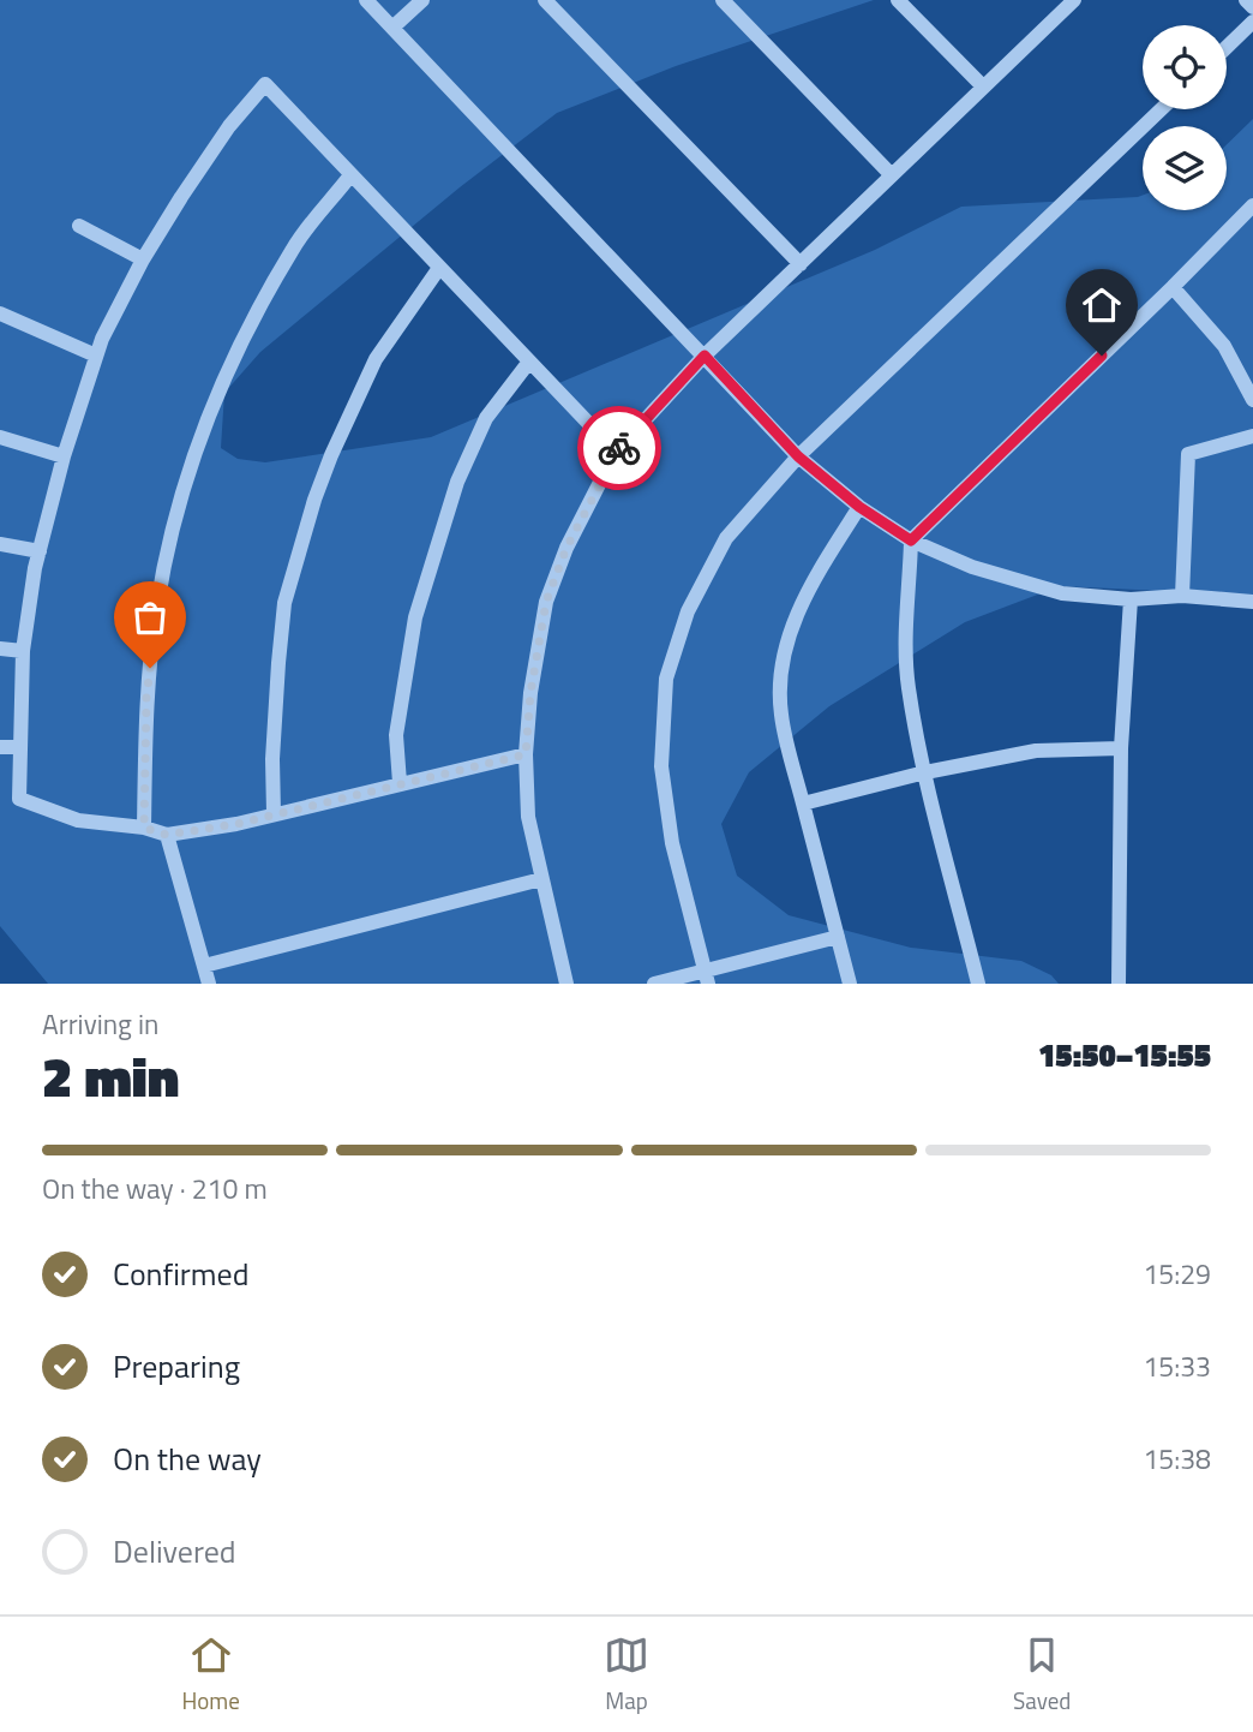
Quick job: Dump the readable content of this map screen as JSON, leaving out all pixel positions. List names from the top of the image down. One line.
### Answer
{"page":{"heading":["2 min","Arriving in","15:50–15:55"],"bar":"On the way · 210 m","list":[["Confirmed","15:29"],["Preparing","15:33"],["On the way","15:38"],"Delivered"],"tabs":["Home","Map","Saved"]}}
